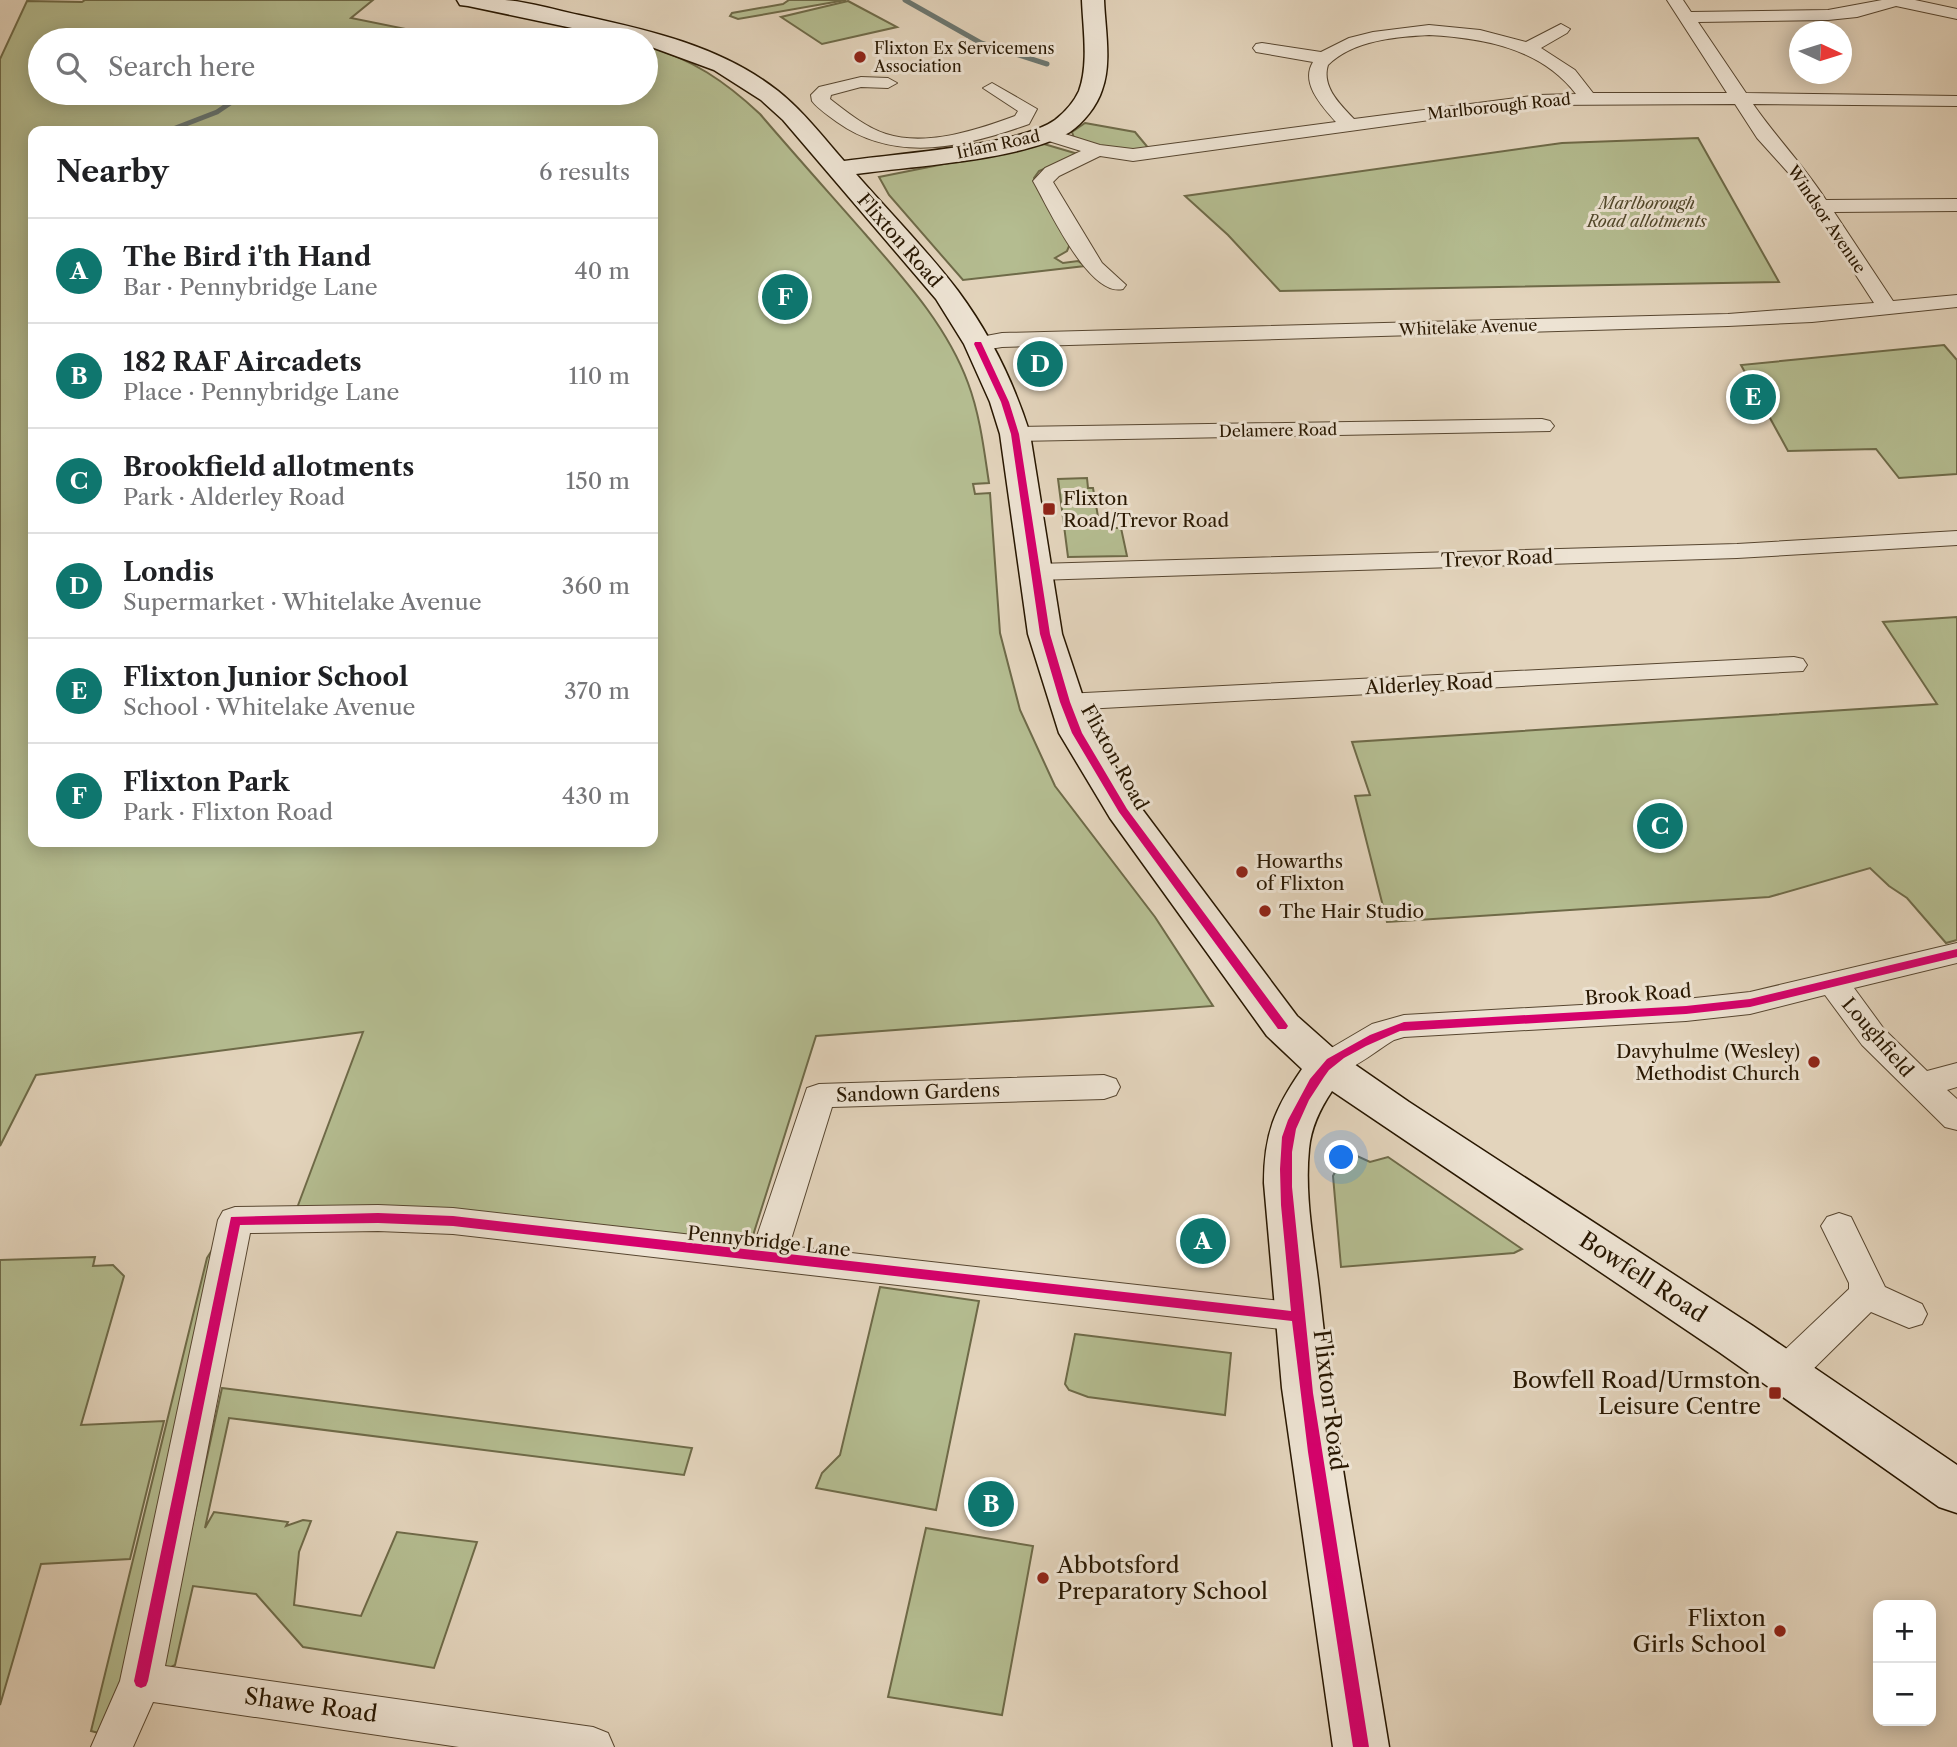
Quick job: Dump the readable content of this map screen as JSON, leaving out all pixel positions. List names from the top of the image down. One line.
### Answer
{"streets":{"main road":["Irlam Road","Flixton Road","Bowfell Road"],"street":["Marlborough Road","Windsor Avenue","Whitelake Avenue","Delamere Road","Trevor Road","Alderley Road","Brook Road","Loughfield","Sandown Gardens","Pennybridge Lane","Shawe Road"]},"crossings":[["Marlborough Road","Irlam Road"],["Marlborough Road","Windsor Avenue"],["Irlam Road","Flixton Road"],["Windsor Avenue","Whitelake Avenue"],["Flixton Road","Whitelake Avenue"],["Flixton Road","Delamere Road"],["Flixton Road","Trevor Road"],["Flixton Road","Alderley Road"],["Flixton Road","Brook Road"],["Flixton Road","Pennybridge Lane"],["Flixton Road","Bowfell Road"],["Brook Road","Loughfield"],["Brook Road","Bowfell Road"],["Sandown Gardens","Pennybridge Lane"],["Pennybridge Lane","Shawe Road"]],"parks":["Marlborough Road allotments"],"places":{"other":["Flixton Ex Servicemens Association","Howarths of Flixton","The Hair Studio","Davyhulme (Wesley) Methodist Church","Abbotsford Preparatory School","Flixton Girls School"],"transit":["Flixton Road/Trevor Road","Bowfell Road/Urmston Leisure Centre"]},"north":"right","page":{"search":"Search here","heading":["Nearby","6 results"],"list":[{"mark":"A","name":"The Bird i'th Hand","note":"Bar · Pennybridge Lane","value":"40 m"},{"mark":"B","name":"182 RAF Aircadets","note":"Place · Pennybridge Lane","value":"110 m"},{"mark":"C","name":"Brookfield allotments","note":"Park · Alderley Road","value":"150 m"},{"mark":"D","name":"Londis","note":"Supermarket · Whitelake Avenue","value":"360 m"},{"mark":"E","name":"Flixton Junior School","note":"School · Whitelake Avenue","value":"370 m"},{"mark":"F","name":"Flixton Park","note":"Park · Flixton Road","value":"430 m"}],"pins":["F","D","E","C","A","B"],"map_buttons":["+","−"]}}
